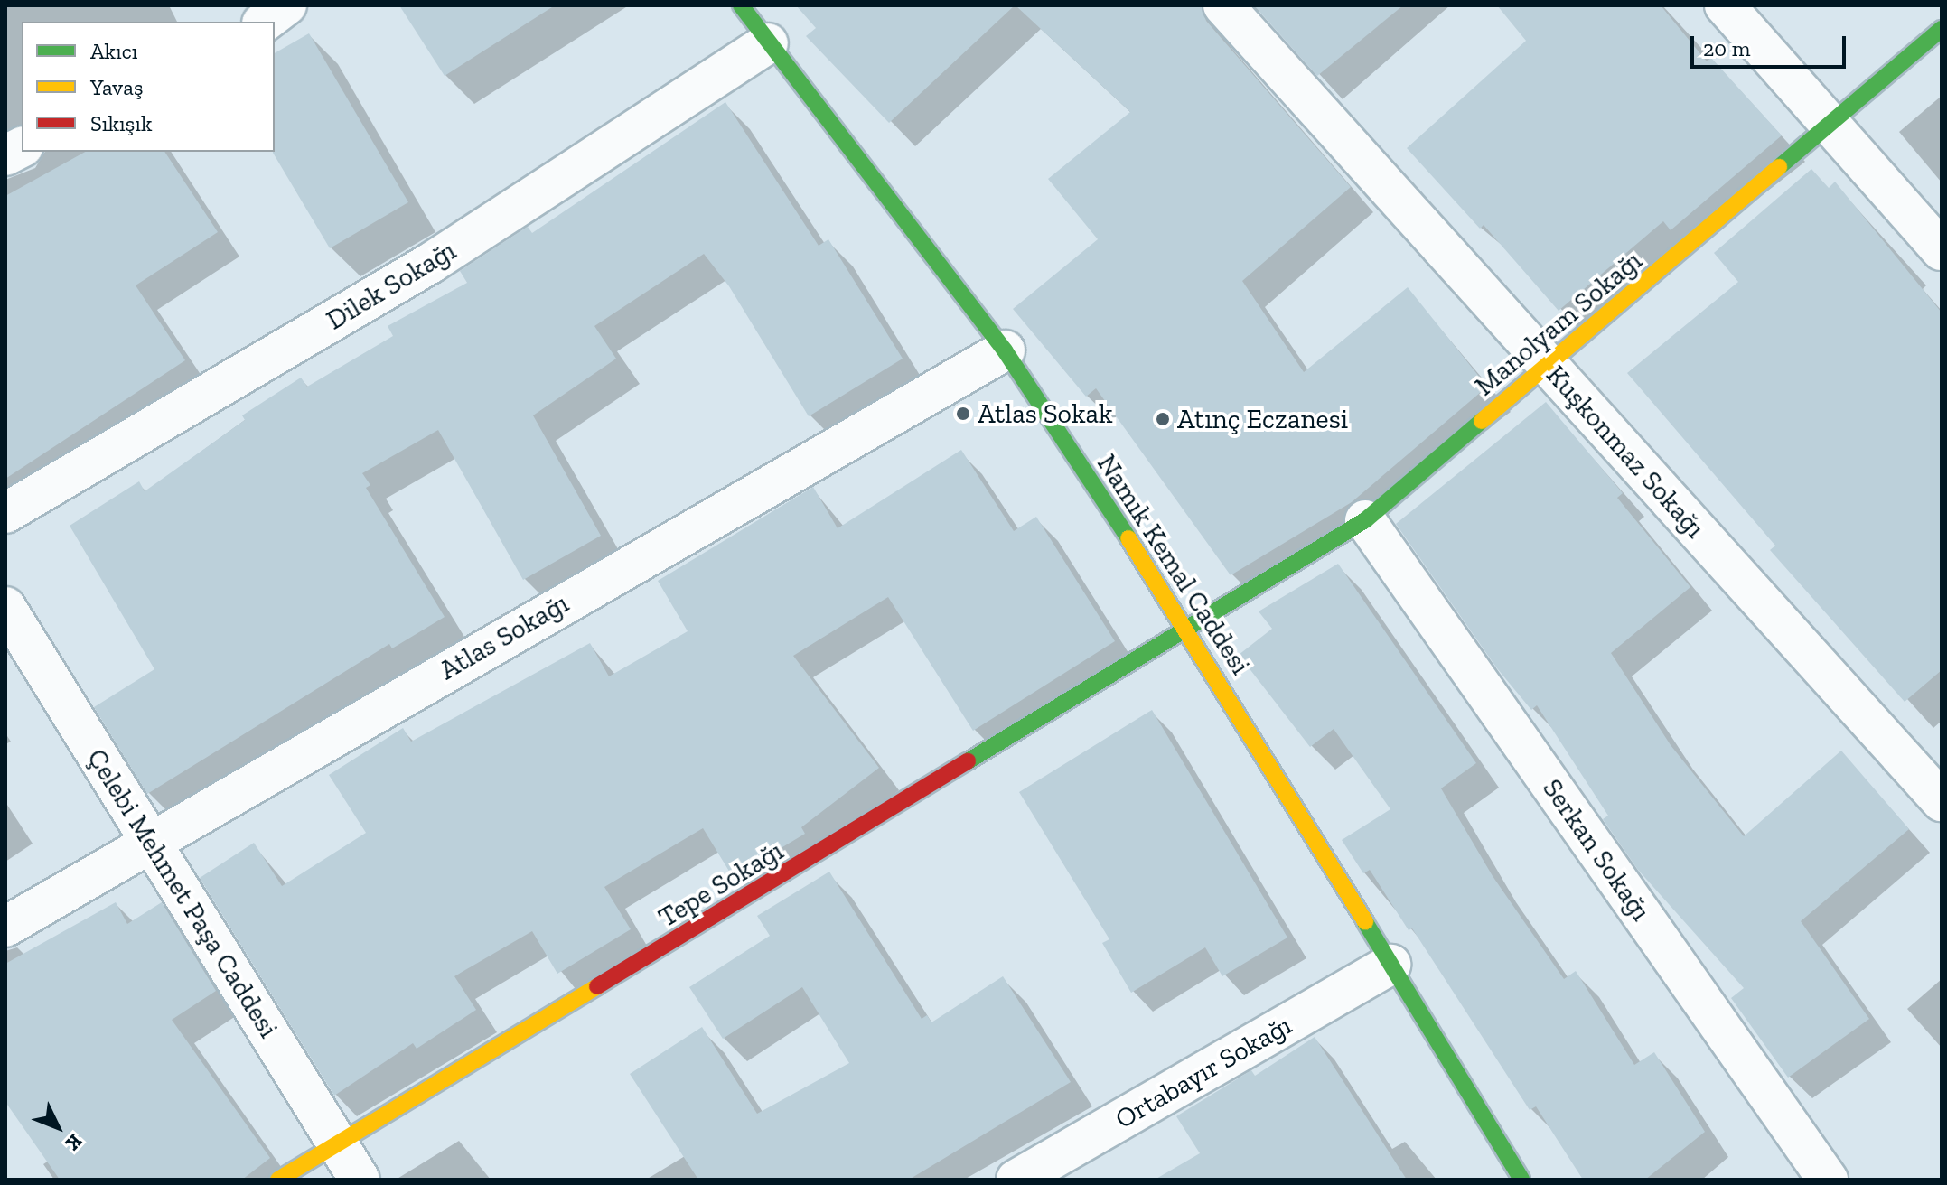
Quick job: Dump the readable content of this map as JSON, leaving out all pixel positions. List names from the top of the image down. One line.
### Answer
{"streets":{"street":["Dilek Sokağı","Manolyam Sokağı","Kuşkonmaz Sokağı","Namık Kemal Caddesi","Atlas Sokağı","Serkan Sokağı","Tepe Sokağı","Çelebi Mehmet Paşa Caddesi","Ortabayır Sokağı"]},"crossings":[["Dilek Sokağı","Namık Kemal Caddesi"],["Manolyam Sokağı","Kuşkonmaz Sokağı"],["Manolyam Sokağı","Namık Kemal Caddesi"],["Manolyam Sokağı","Serkan Sokağı"],["Manolyam Sokağı","Tepe Sokağı"],["Namık Kemal Caddesi","Atlas Sokağı"],["Namık Kemal Caddesi","Tepe Sokağı"],["Namık Kemal Caddesi","Ortabayır Sokağı"],["Atlas Sokağı","Çelebi Mehmet Paşa Caddesi"],["Tepe Sokağı","Çelebi Mehmet Paşa Caddesi"]],"places":["Atlas Sokak","Atınç Eczanesi"],"legend":["Akıcı","Yavaş","Sıkışık"],"scale_bar":"20 m","north":"bottom right"}
